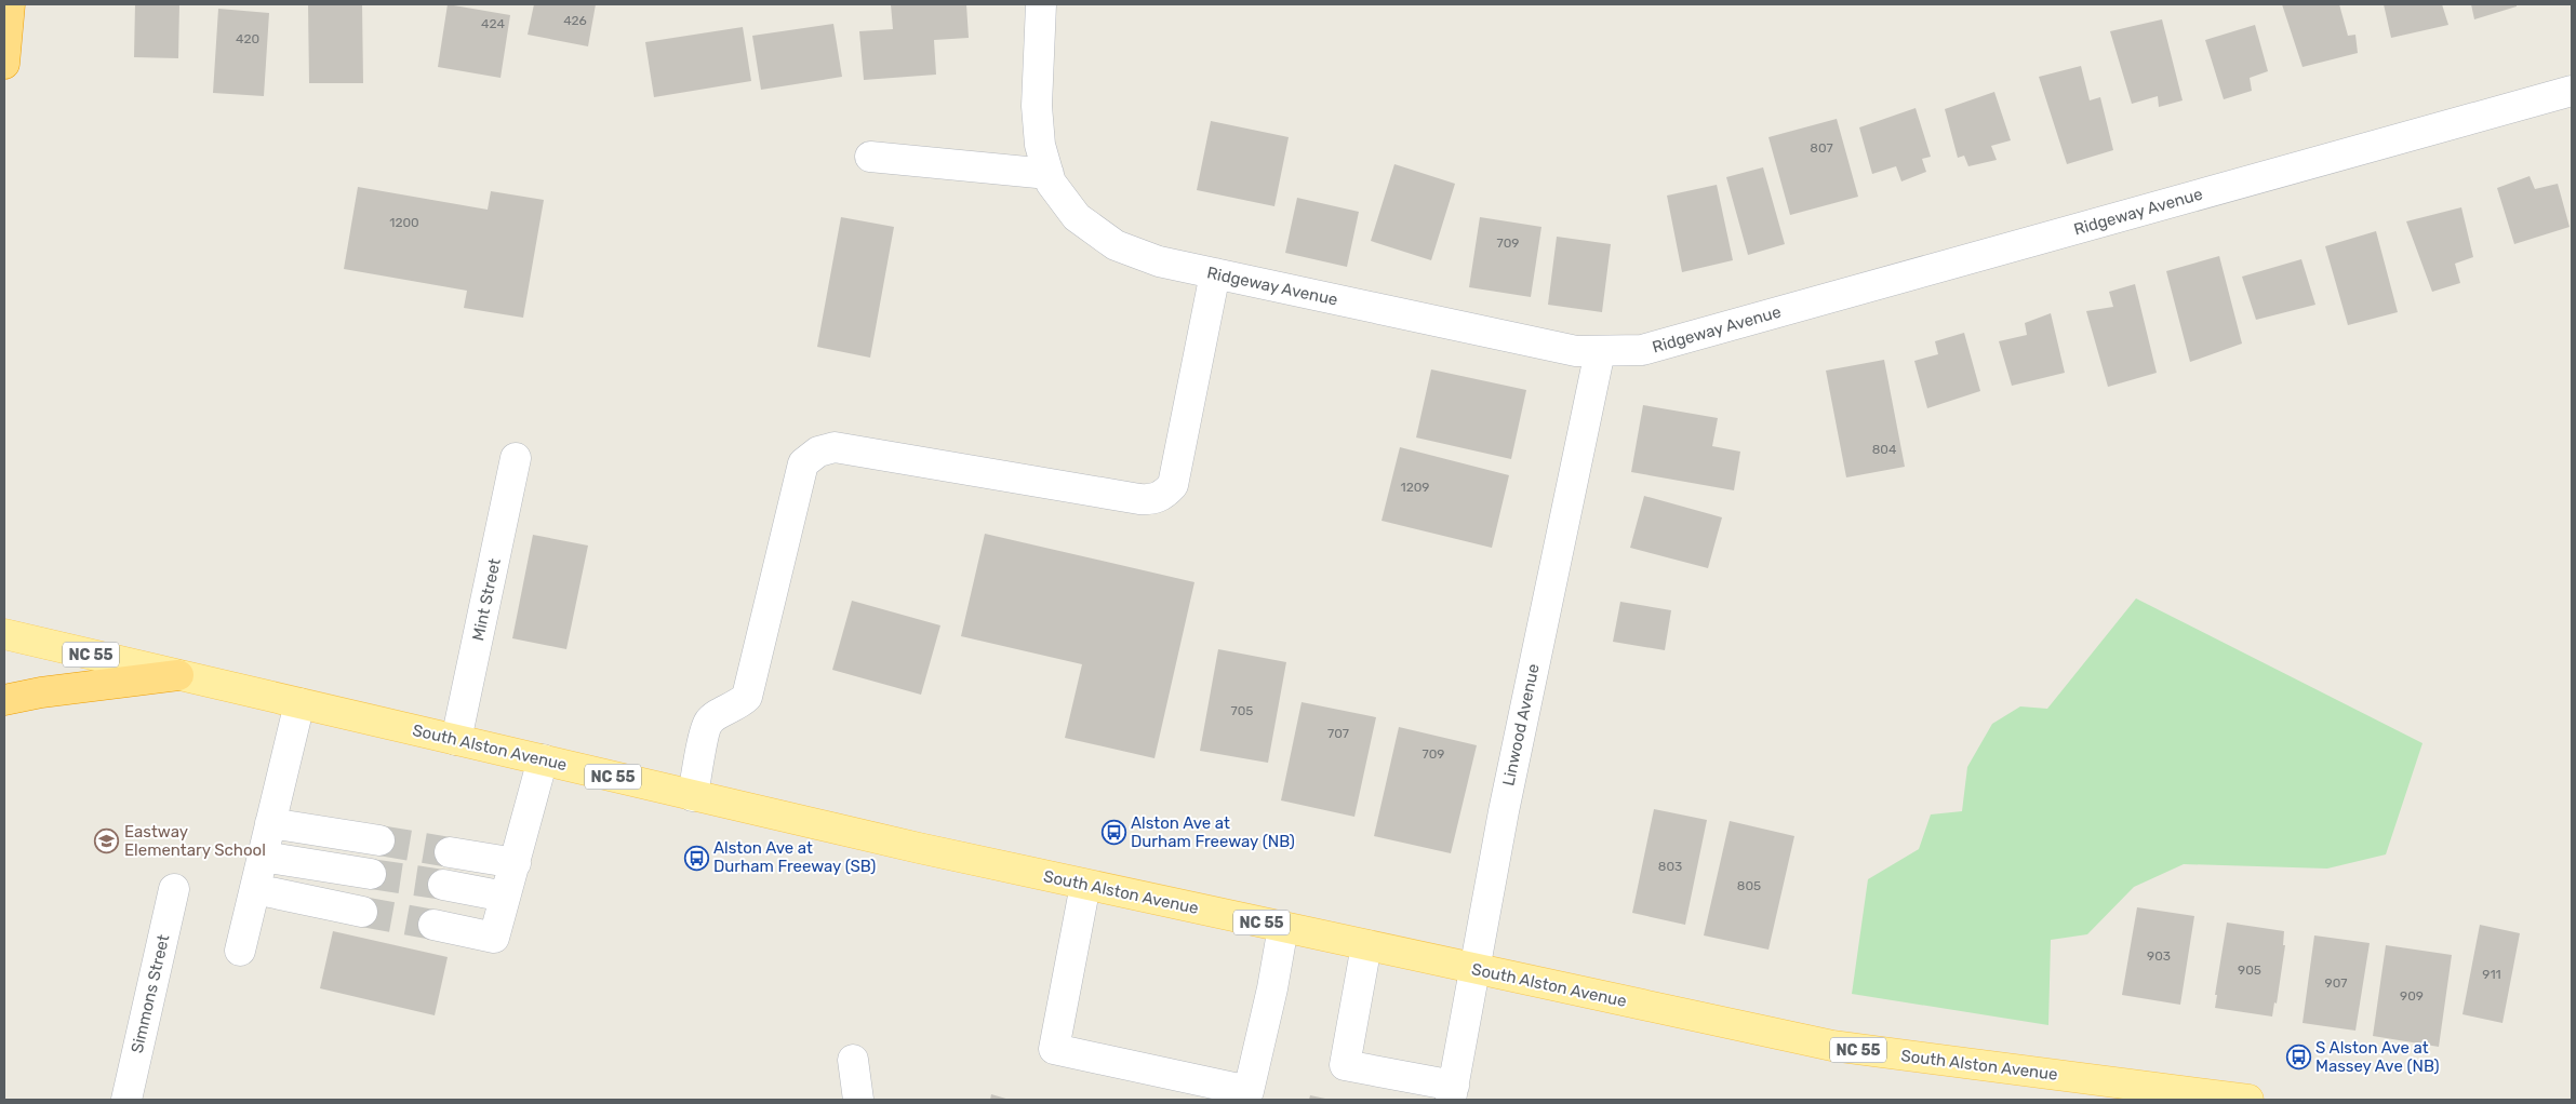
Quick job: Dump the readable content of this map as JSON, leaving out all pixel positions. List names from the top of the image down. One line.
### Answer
{"streets":{"main road":["NC 55","South Alston Avenue"],"street":["Ridgeway Avenue","Mint Street","Linwood Avenue","Simmons Street"]},"crossings":[["Ridgeway Avenue","Linwood Avenue"],["Mint Street","South Alston Avenue"],["Linwood Avenue","South Alston Avenue"]],"places":{"bus stop":["Alston Ave at Durham Freeway (NB)","Alston Ave at Durham Freeway (SB)","S Alston Ave at Massey Ave (NB)"],"school or university":["Eastway Elementary School"]},"house_numbers":["426","424","420","807","1200","709","804","1209","705","707","709","803","805","903","905","911","907","909"]}
